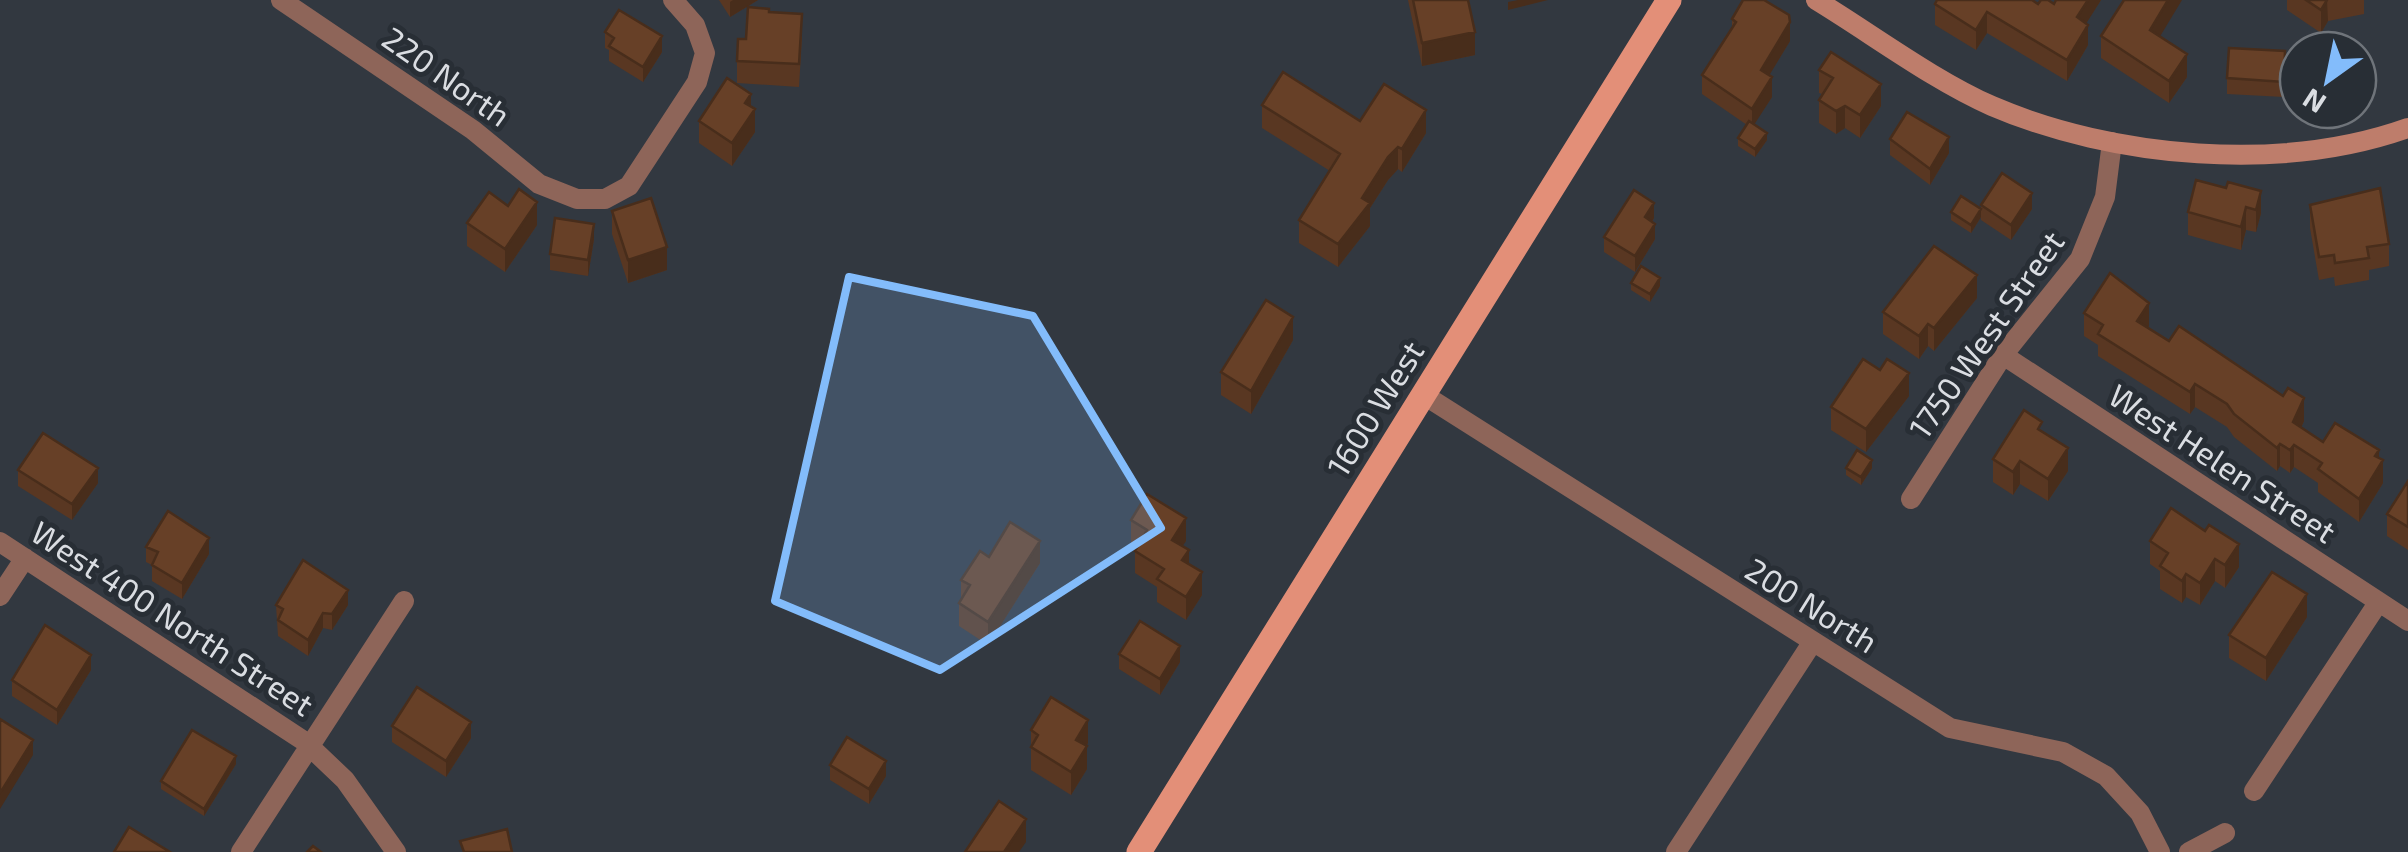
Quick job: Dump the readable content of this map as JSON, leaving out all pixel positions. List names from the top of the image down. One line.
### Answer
{"streets":{"main road":["1600 West"],"street":["220 North","1750 West Street","West Helen Street","200 North","West 400 North Street"]},"crossings":[["1750 West Street","West Helen Street"],["1600 West","200 North"]],"north":"bottom left"}
